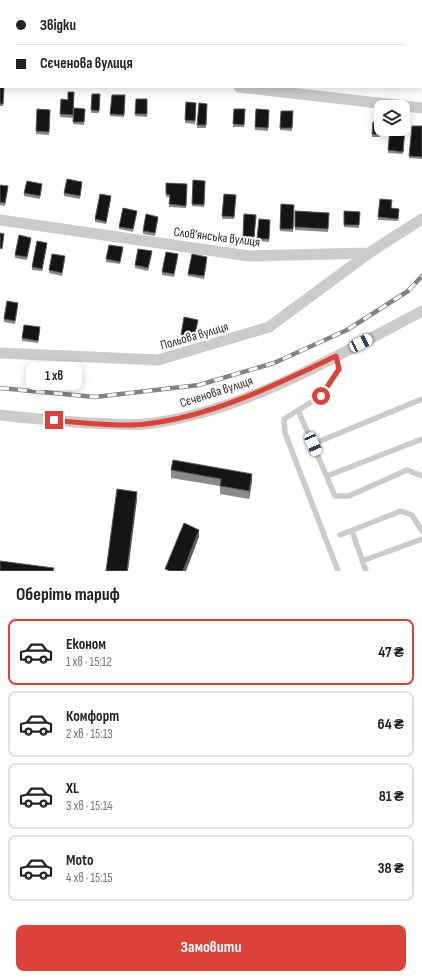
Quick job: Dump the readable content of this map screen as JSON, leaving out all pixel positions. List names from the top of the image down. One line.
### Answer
{"streets":{"street":["Слов’янська вулиця","Польова вулиця","Сєченова вулиця"]},"crossings":[["Слов’янська вулиця","Польова вулиця"]],"page":{"banner":["Звідки","Сєченова вулиця"],"bubble":"1 хв","heading":"Оберіть тариф","list":[{"name":"Економ","note":"1 хв · 15:12","value":"47 ₴"},{"name":"Комфорт","note":"2 хв · 15:13","value":"64 ₴"},{"name":"XL","note":"3 хв · 15:14","value":"81 ₴"},{"name":"Moto","note":"4 хв · 15:15","value":"38 ₴"}],"buttons":"Замовити"}}
